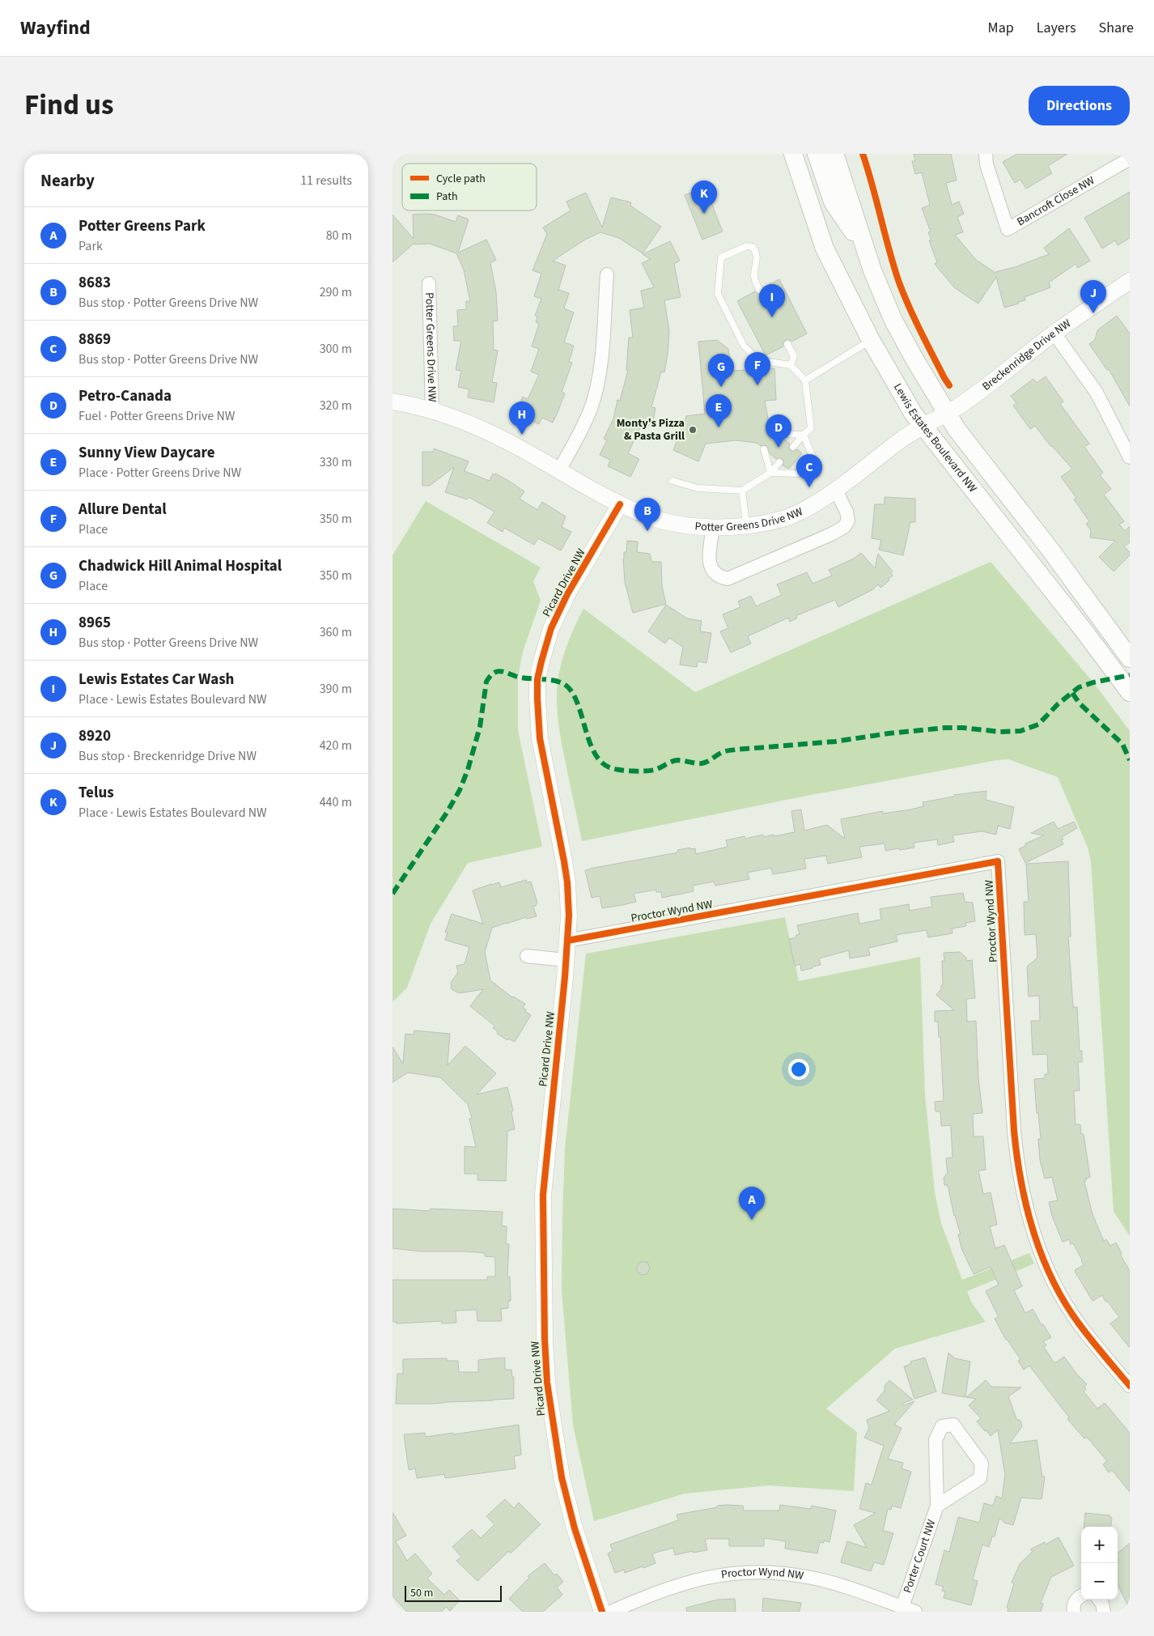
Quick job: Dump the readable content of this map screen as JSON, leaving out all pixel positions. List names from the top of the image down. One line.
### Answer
{"streets":{"main road":["Lewis Estates Boulevard NW"],"street":["Bancroft Close NW","Potter Greens Drive NW","Breckenridge Drive NW","Picard Drive NW","Proctor Wynd NW","Porter Court NW"]},"crossings":[["Potter Greens Drive NW","Breckenridge Drive NW"],["Potter Greens Drive NW","Lewis Estates Boulevard NW"],["Potter Greens Drive NW","Picard Drive NW"],["Breckenridge Drive NW","Lewis Estates Boulevard NW"],["Picard Drive NW","Proctor Wynd NW"],["Proctor Wynd NW","Porter Court NW"]],"places":["Monty's Pizza & Pasta Grill"],"legend":["Cycle path","Path"],"scale_bar":"50 m","page":{"header":"Wayfind","nav":["Map","Layers","Share"],"title":"Find us","buttons":"Directions","heading":["Nearby","11 results"],"pins":["K","J","I","F","G","E","H","D","C","B","A"],"list":[{"mark":"A","name":"Potter Greens Park","note":"Park","value":"80 m"},{"mark":"B","name":"8683","note":"Bus stop · Potter Greens Drive NW","value":"290 m"},{"mark":"C","name":"8869","note":"Bus stop · Potter Greens Drive NW","value":"300 m"},{"mark":"D","name":"Petro-Canada","note":"Fuel · Potter Greens Drive NW","value":"320 m"},{"mark":"E","name":"Sunny View Daycare","note":"Place · Potter Greens Drive NW","value":"330 m"},{"mark":"F","name":"Allure Dental","note":"Place","value":"350 m"},{"mark":"G","name":"Chadwick Hill Animal Hospital","note":"Place","value":"350 m"},{"mark":"H","name":"8965","note":"Bus stop · Potter Greens Drive NW","value":"360 m"},{"mark":"I","name":"Lewis Estates Car Wash","note":"Place · Lewis Estates Boulevard NW","value":"390 m"},{"mark":"J","name":"8920","note":"Bus stop · Breckenridge Drive NW","value":"420 m"},{"mark":"K","name":"Telus","note":"Place · Lewis Estates Boulevard NW","value":"440 m"}],"map_buttons":["+","−"],"scale":"50 m"}}
